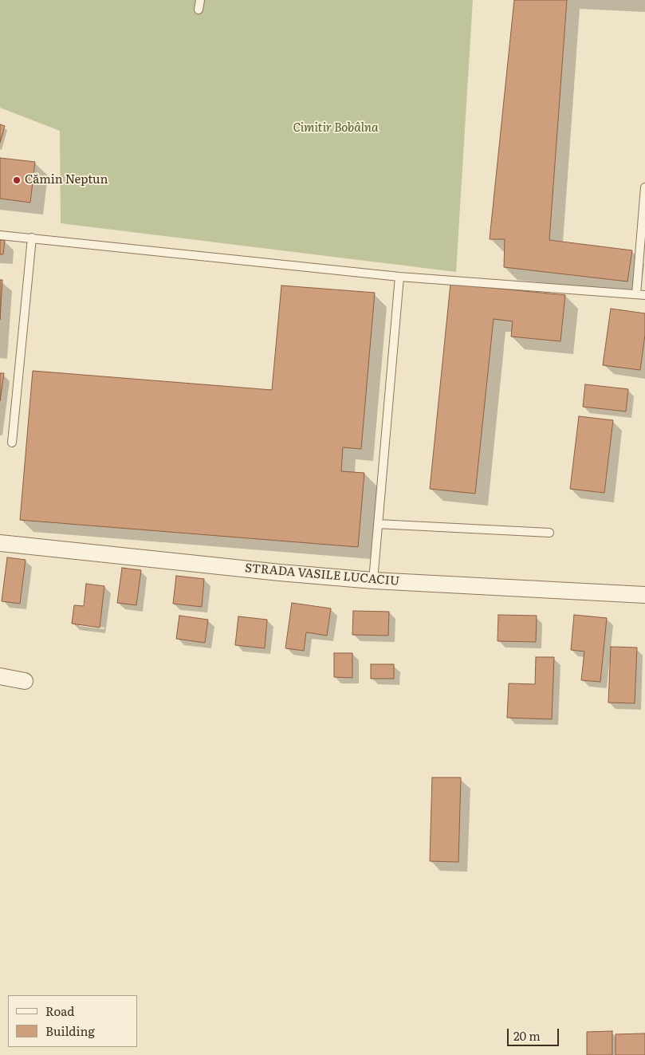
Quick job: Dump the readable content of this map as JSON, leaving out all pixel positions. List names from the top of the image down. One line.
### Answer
{"streets":{"street":["STRADA VASILE LUCACIU"]},"parks":["Cimitir Bobâlna"],"places":["Cămin Neptun"],"legend":["Road","Building"],"scale_bar":"20 m"}
